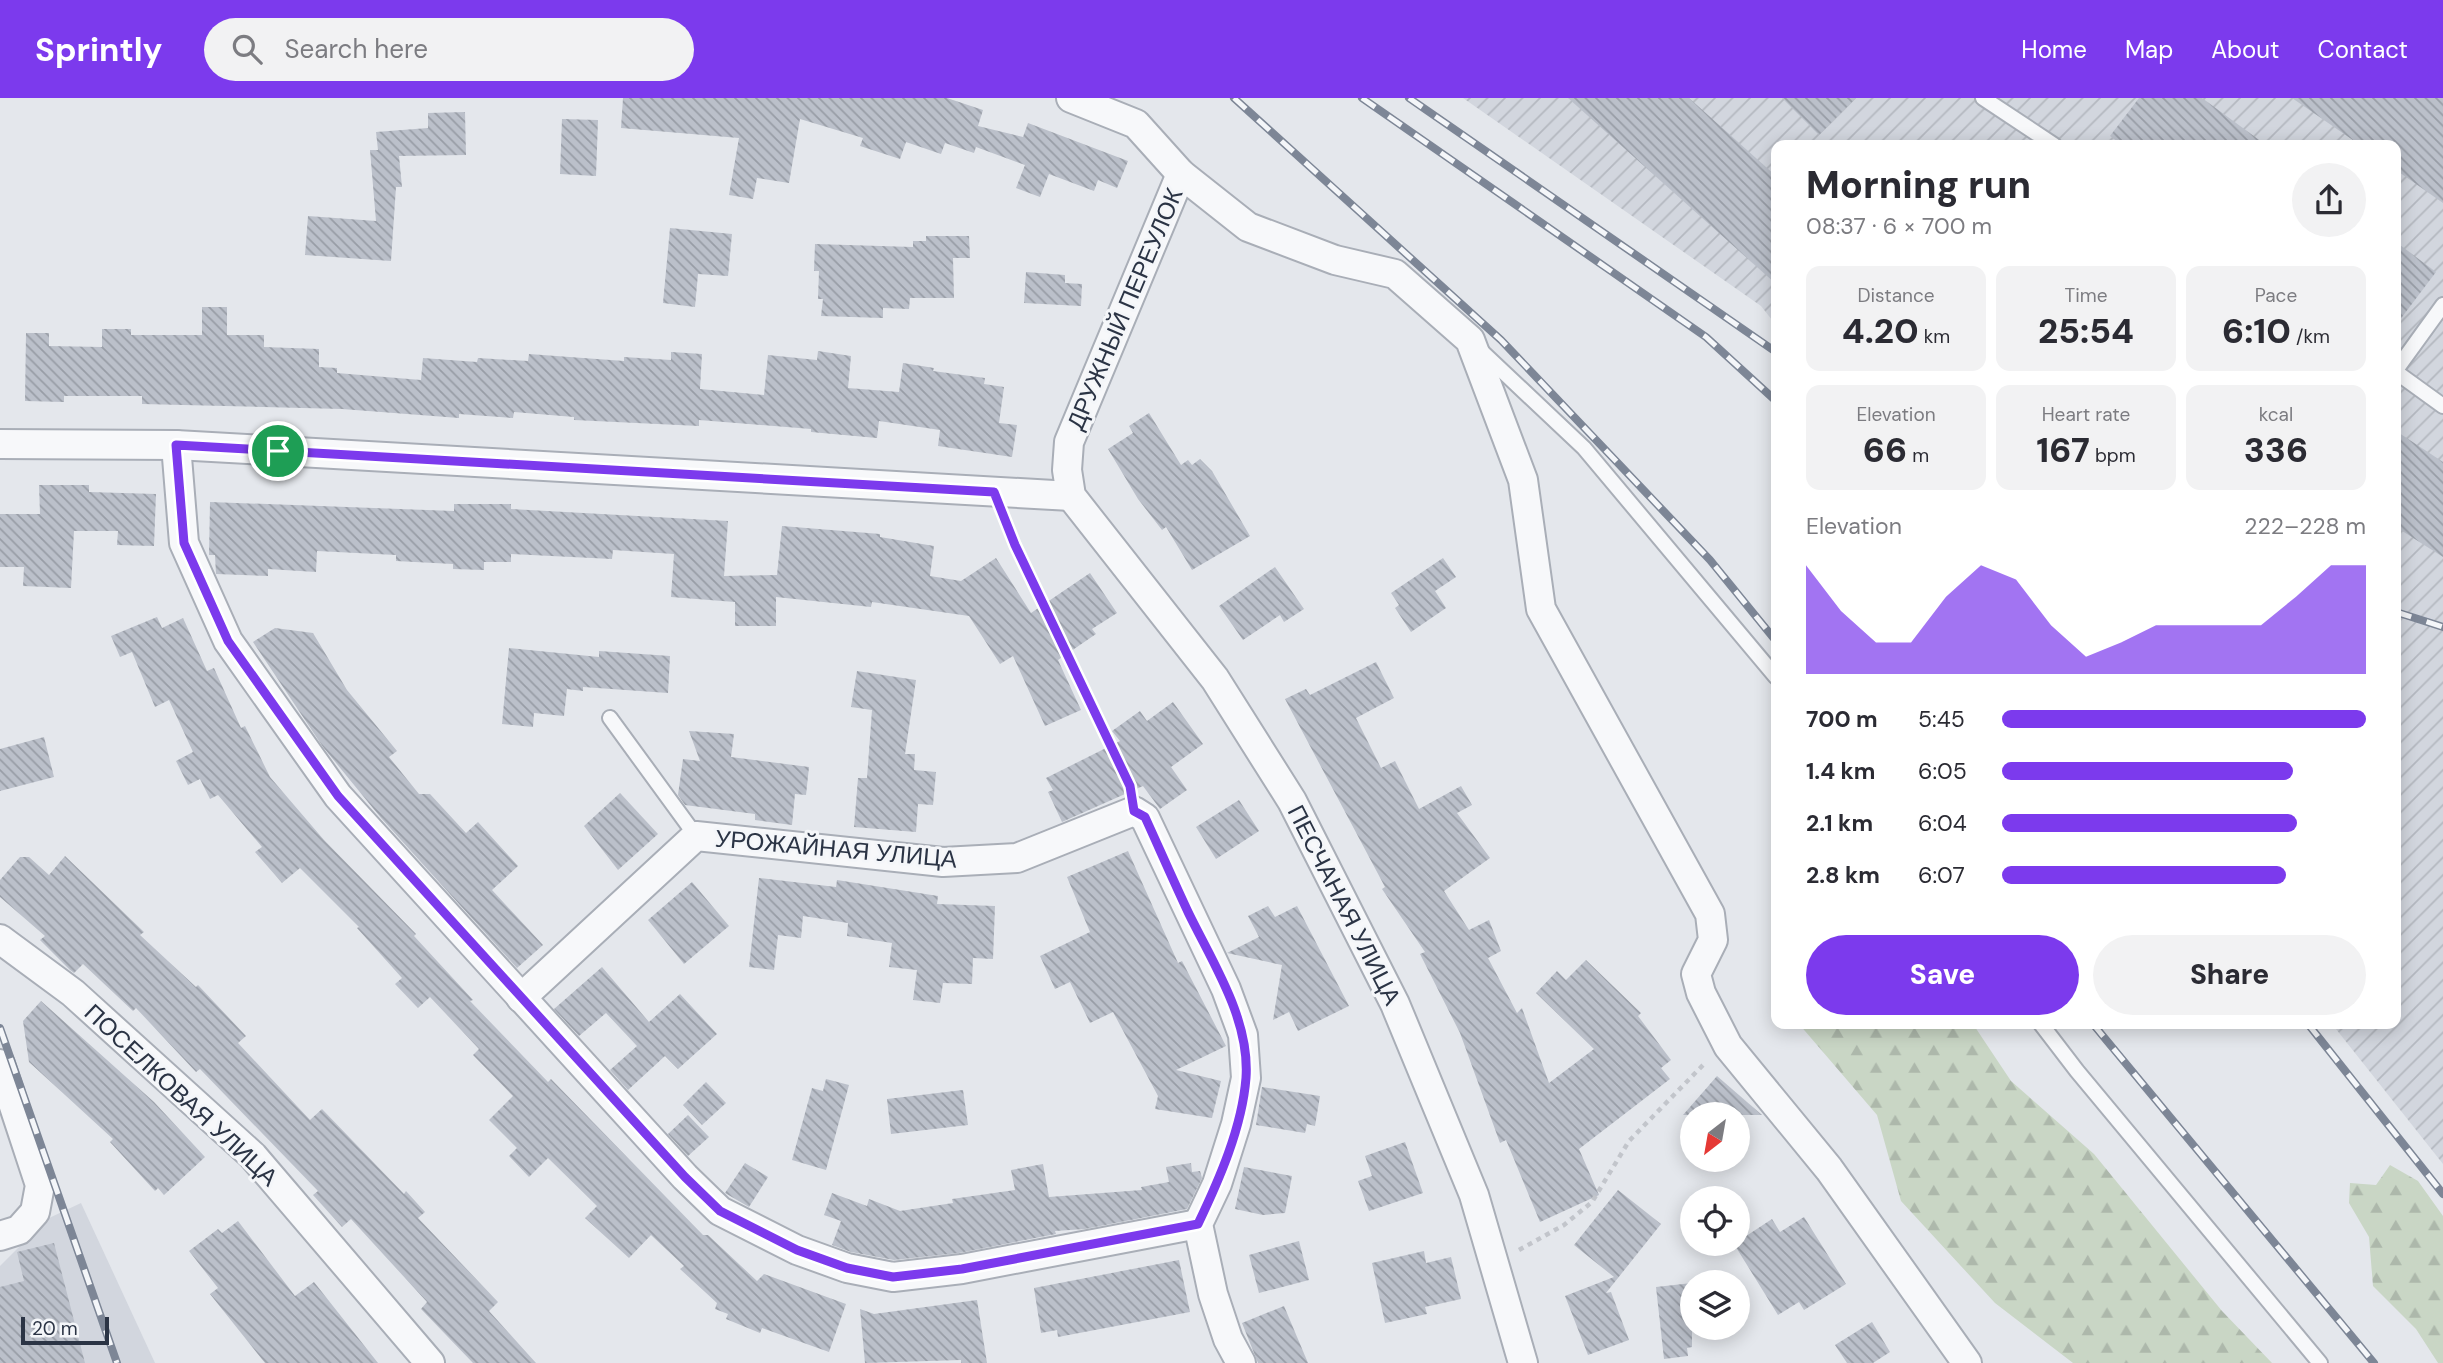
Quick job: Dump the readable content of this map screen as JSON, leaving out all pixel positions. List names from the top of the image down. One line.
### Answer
{"streets":{"street":["ДРУЖНЫЙ ПЕРЕУЛОК","УРОЖАЙНАЯ УЛИЦА","ПЕСЧАНАЯ УЛИЦА","ПОСЕЛКОВАЯ УЛИЦА"]},"crossings":[["ДРУЖНЫЙ ПЕРЕУЛОК","ПЕСЧАНАЯ УЛИЦА"]],"scale_bar":"20 m","north":"bottom left","page":{"header":"Sprintly","search":"Search here","nav":["Home","Map","About","Contact"],"heading":["Morning run","08:37 · 6 × 700 m"],"stats":[["Distance","4.20 km"],["Time","25:54"],["Pace","6:10 /km"],["Elevation","66 m"],["Heart rate","167 bpm"],["kcal","336"]],"chart":["Elevation","222–228 m"],"list":[{"name":"700 m","note":"5:45"},{"name":"1.4 km","note":"6:05"},{"name":"2.1 km","note":"6:04"},{"name":"2.8 km","note":"6:07"}],"buttons":["Save","Share"],"scale":"20 m"}}
